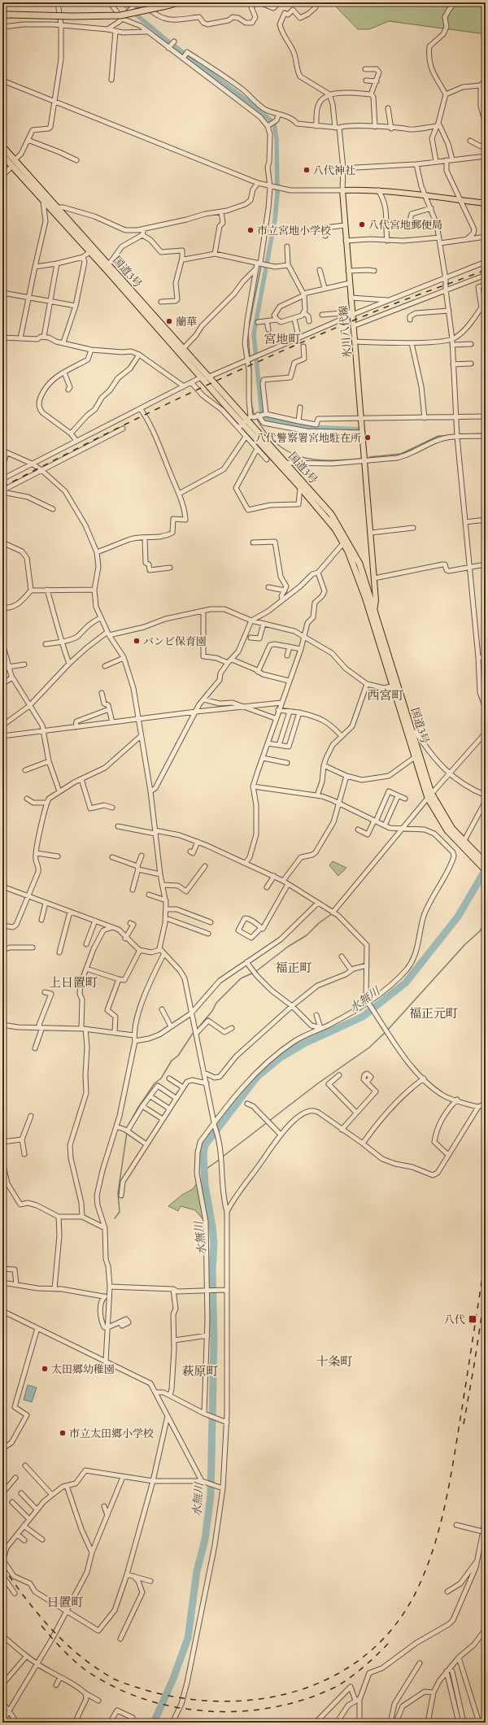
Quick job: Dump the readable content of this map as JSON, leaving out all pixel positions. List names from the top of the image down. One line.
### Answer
{"streets":{"highway":["国道3号"],"main road":["氷川八代線"]},"crossings":[["国道3号","氷川八代線"]],"districts":["宮地町","西宮町","福正町","上日置町","福正元町","十条町","萩原町","日置町"],"water":["水無川"],"places":{"other":["八代神社","八代宮地郵便局","市立宮地小学校","蘭華","八代警察署宮地駐在所","バンビ保育園","太田郷幼稚園","市立太田郷小学校"],"transit":["八代"]}}
